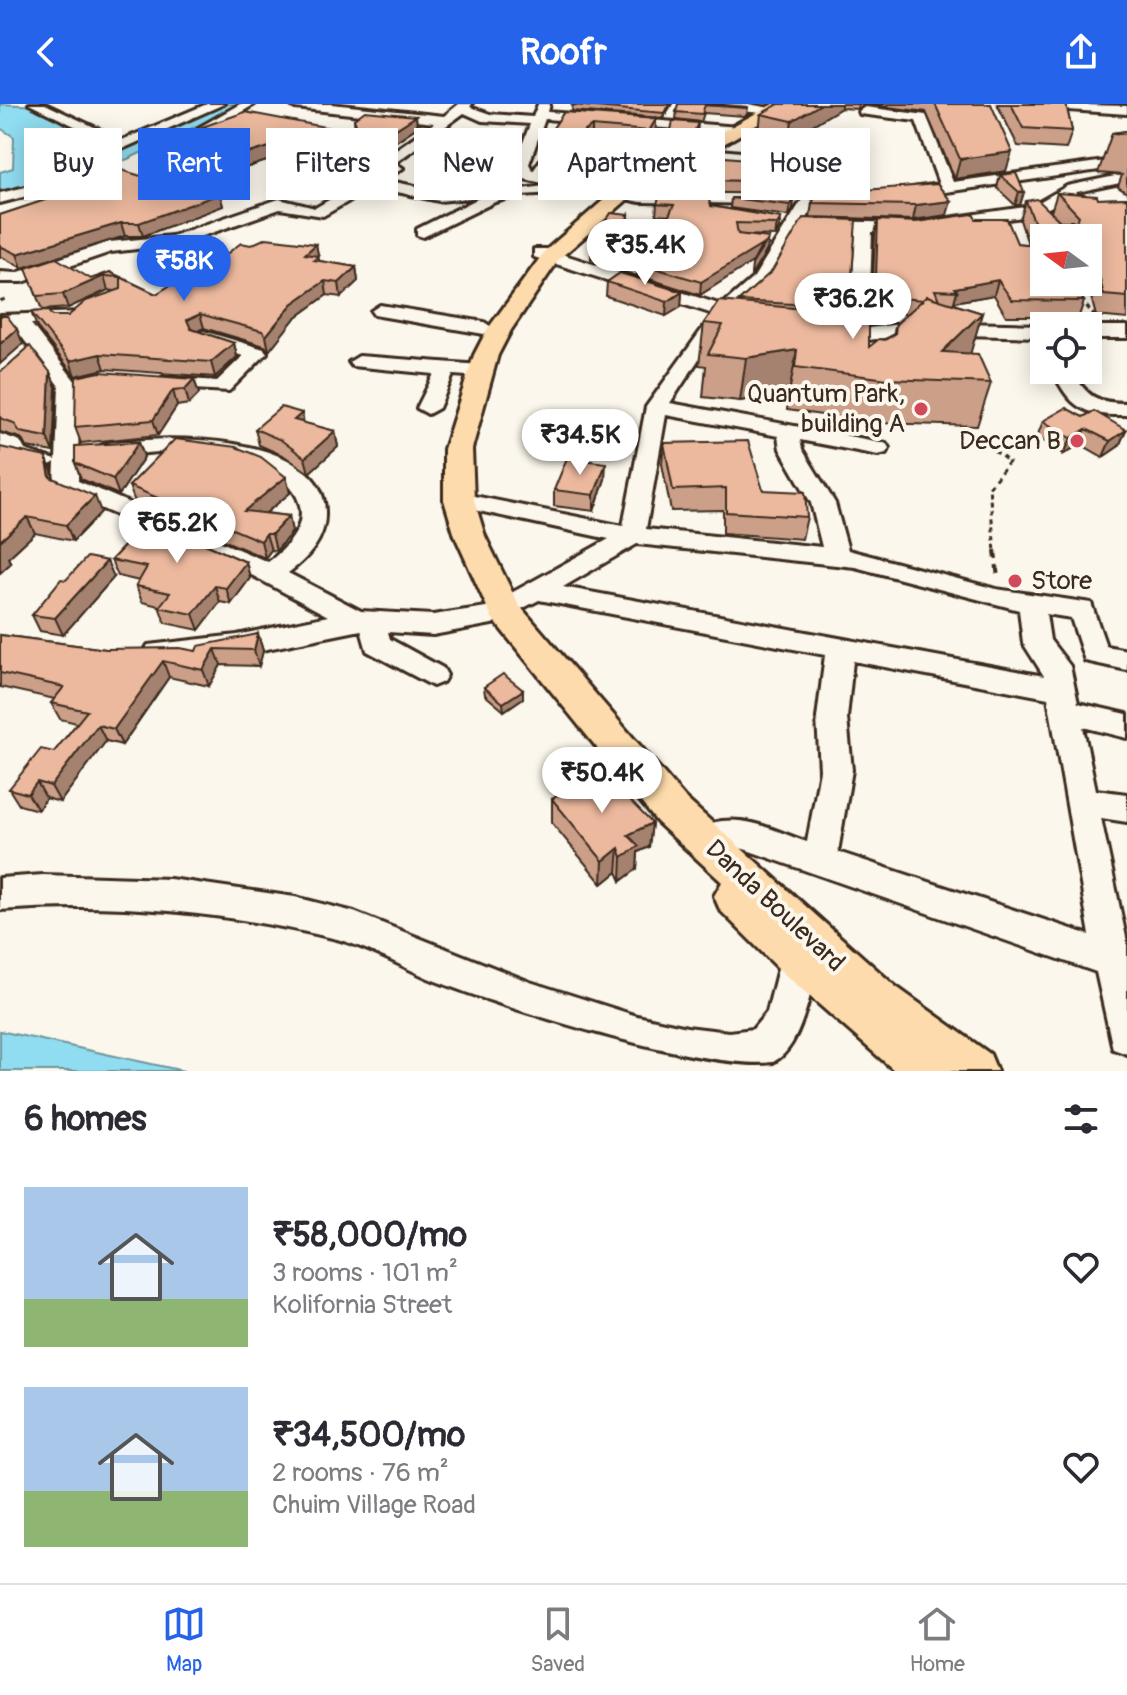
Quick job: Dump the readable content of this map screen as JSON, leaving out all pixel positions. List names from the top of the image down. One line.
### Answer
{"streets":{"main road":["Danda Boulevard"]},"places":["Quantum Park, building A","Deccan B","Store"],"north":"left","page":{"header":"Roofr","chip":["Buy","Rent","Filters","New","Apartment","House"],"price":["₹35.4K","₹58K","₹36.2K","₹34.5K","₹65.2K","₹50.4K"],"heading":"6 homes","list":[{"name":"₹58,000/mo","note":"3 rooms · 101 m² · Kolifornia Street"},{"name":"₹34,500/mo","note":"2 rooms · 76 m² · Chuim Village Road"}],"tabs":["Map","Saved","Home"]}}
